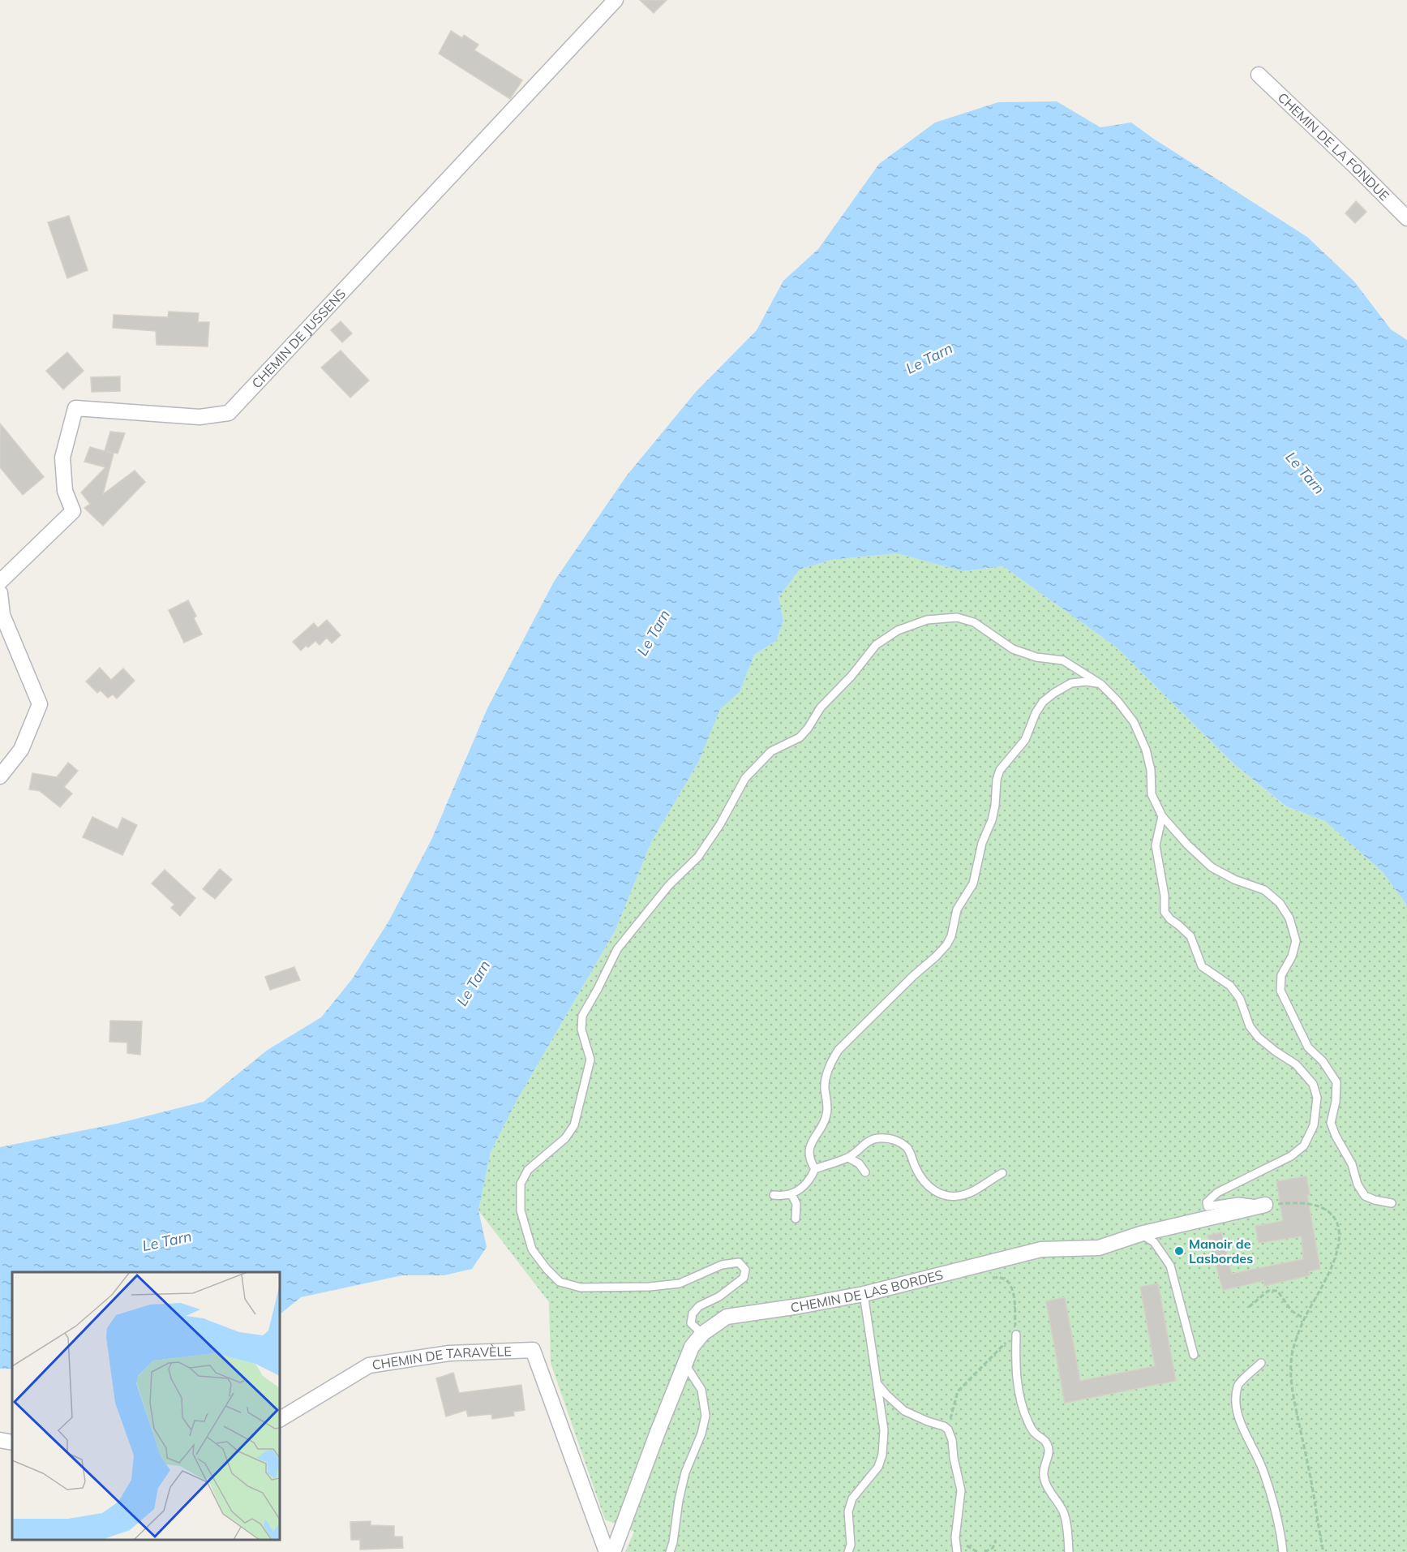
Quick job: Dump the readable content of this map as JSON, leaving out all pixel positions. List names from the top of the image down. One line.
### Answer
{"streets":{"street":["CHEMIN DE LA FONDUE","CHEMIN DE JUSSENS","CHEMIN DE LAS BORDES","CHEMIN DE TARAVÈLE"]},"water":["Le Tarn"],"places":["Manoir de Lasbordes"]}
